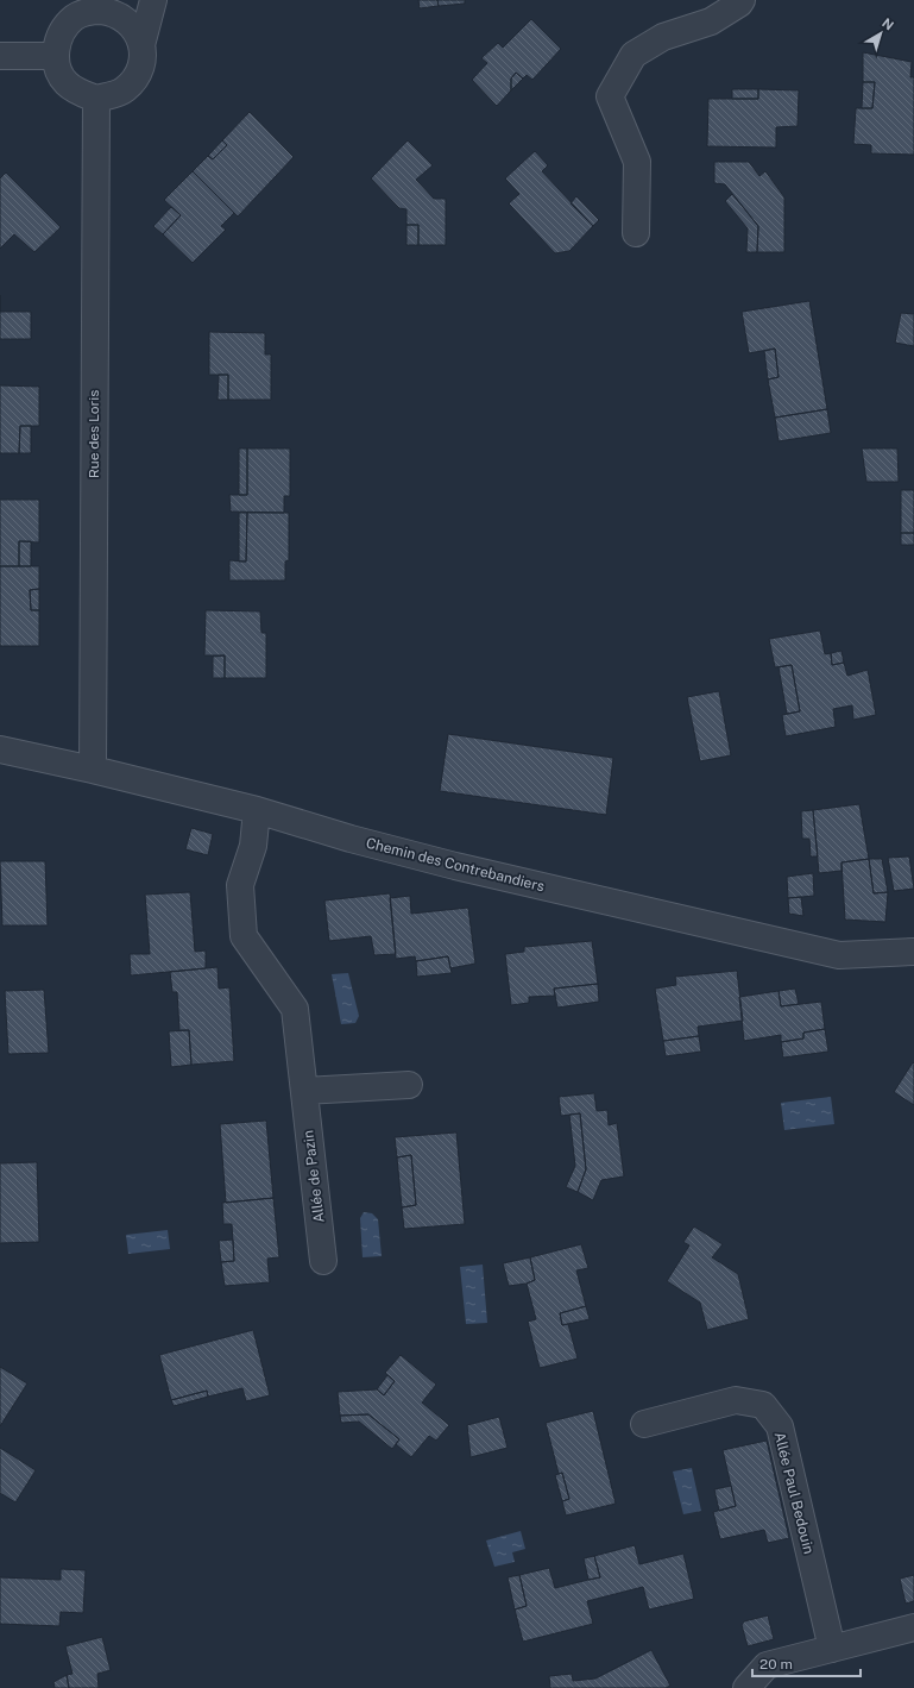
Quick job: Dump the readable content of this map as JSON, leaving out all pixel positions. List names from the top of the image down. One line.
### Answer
{"streets":{"street":["Rue des Loris","Chemin des Contrebandiers","Allée de Pazin","Allée Paul Bedouin"]},"crossings":[["Rue des Loris","Chemin des Contrebandiers"],["Chemin des Contrebandiers","Allée de Pazin"]],"scale_bar":"20 m","north":"top right"}
